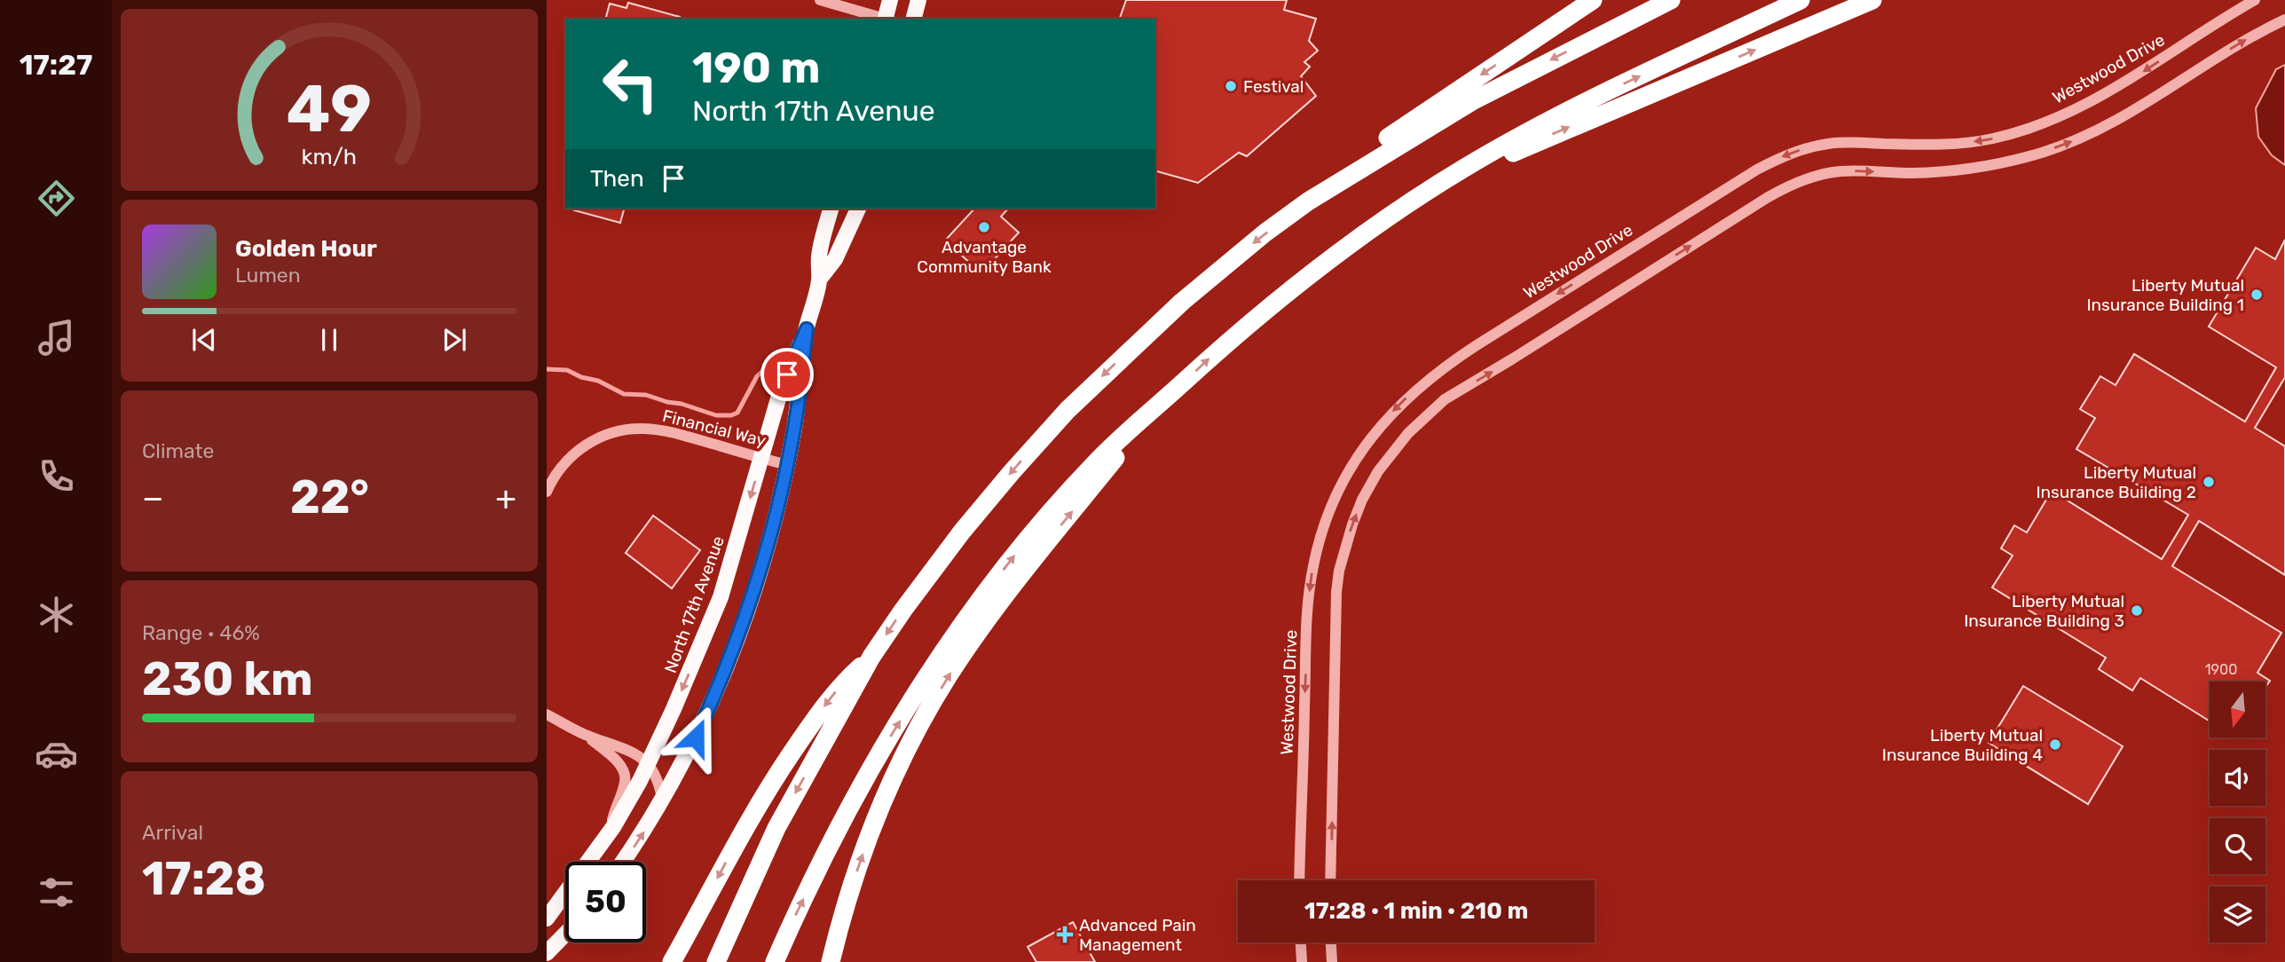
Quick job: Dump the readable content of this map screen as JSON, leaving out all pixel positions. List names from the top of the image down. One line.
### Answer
{"streets":{"main road":["North 17th Avenue"],"street":["Westwood Drive","Financial Way"]},"crossings":[["Financial Way","North 17th Avenue"]],"one_way":["Westwood Drive"],"places":{"other":["Festival","Advantage Community Bank","Liberty Mutual Insurance Building 1","Liberty Mutual Insurance Building 2","Liberty Mutual Insurance Building 3","Liberty Mutual Insurance Building 4"],"health":["Advanced Pain Management"]},"house_numbers":["1900"],"north":"bottom","page":{"tabs":"17:27","turn":["190 m","North 17th Avenue"],"then":"Then","song":["Golden Hour","Lumen"],"tile":["Climate",["Range · 46%","230 km"],["Arrival","17:28"]],"heat":["−","22°","+"],"limit":"50","trip":"17:28 · 1 min · 210 m","gauge":["49","km/h"]}}
